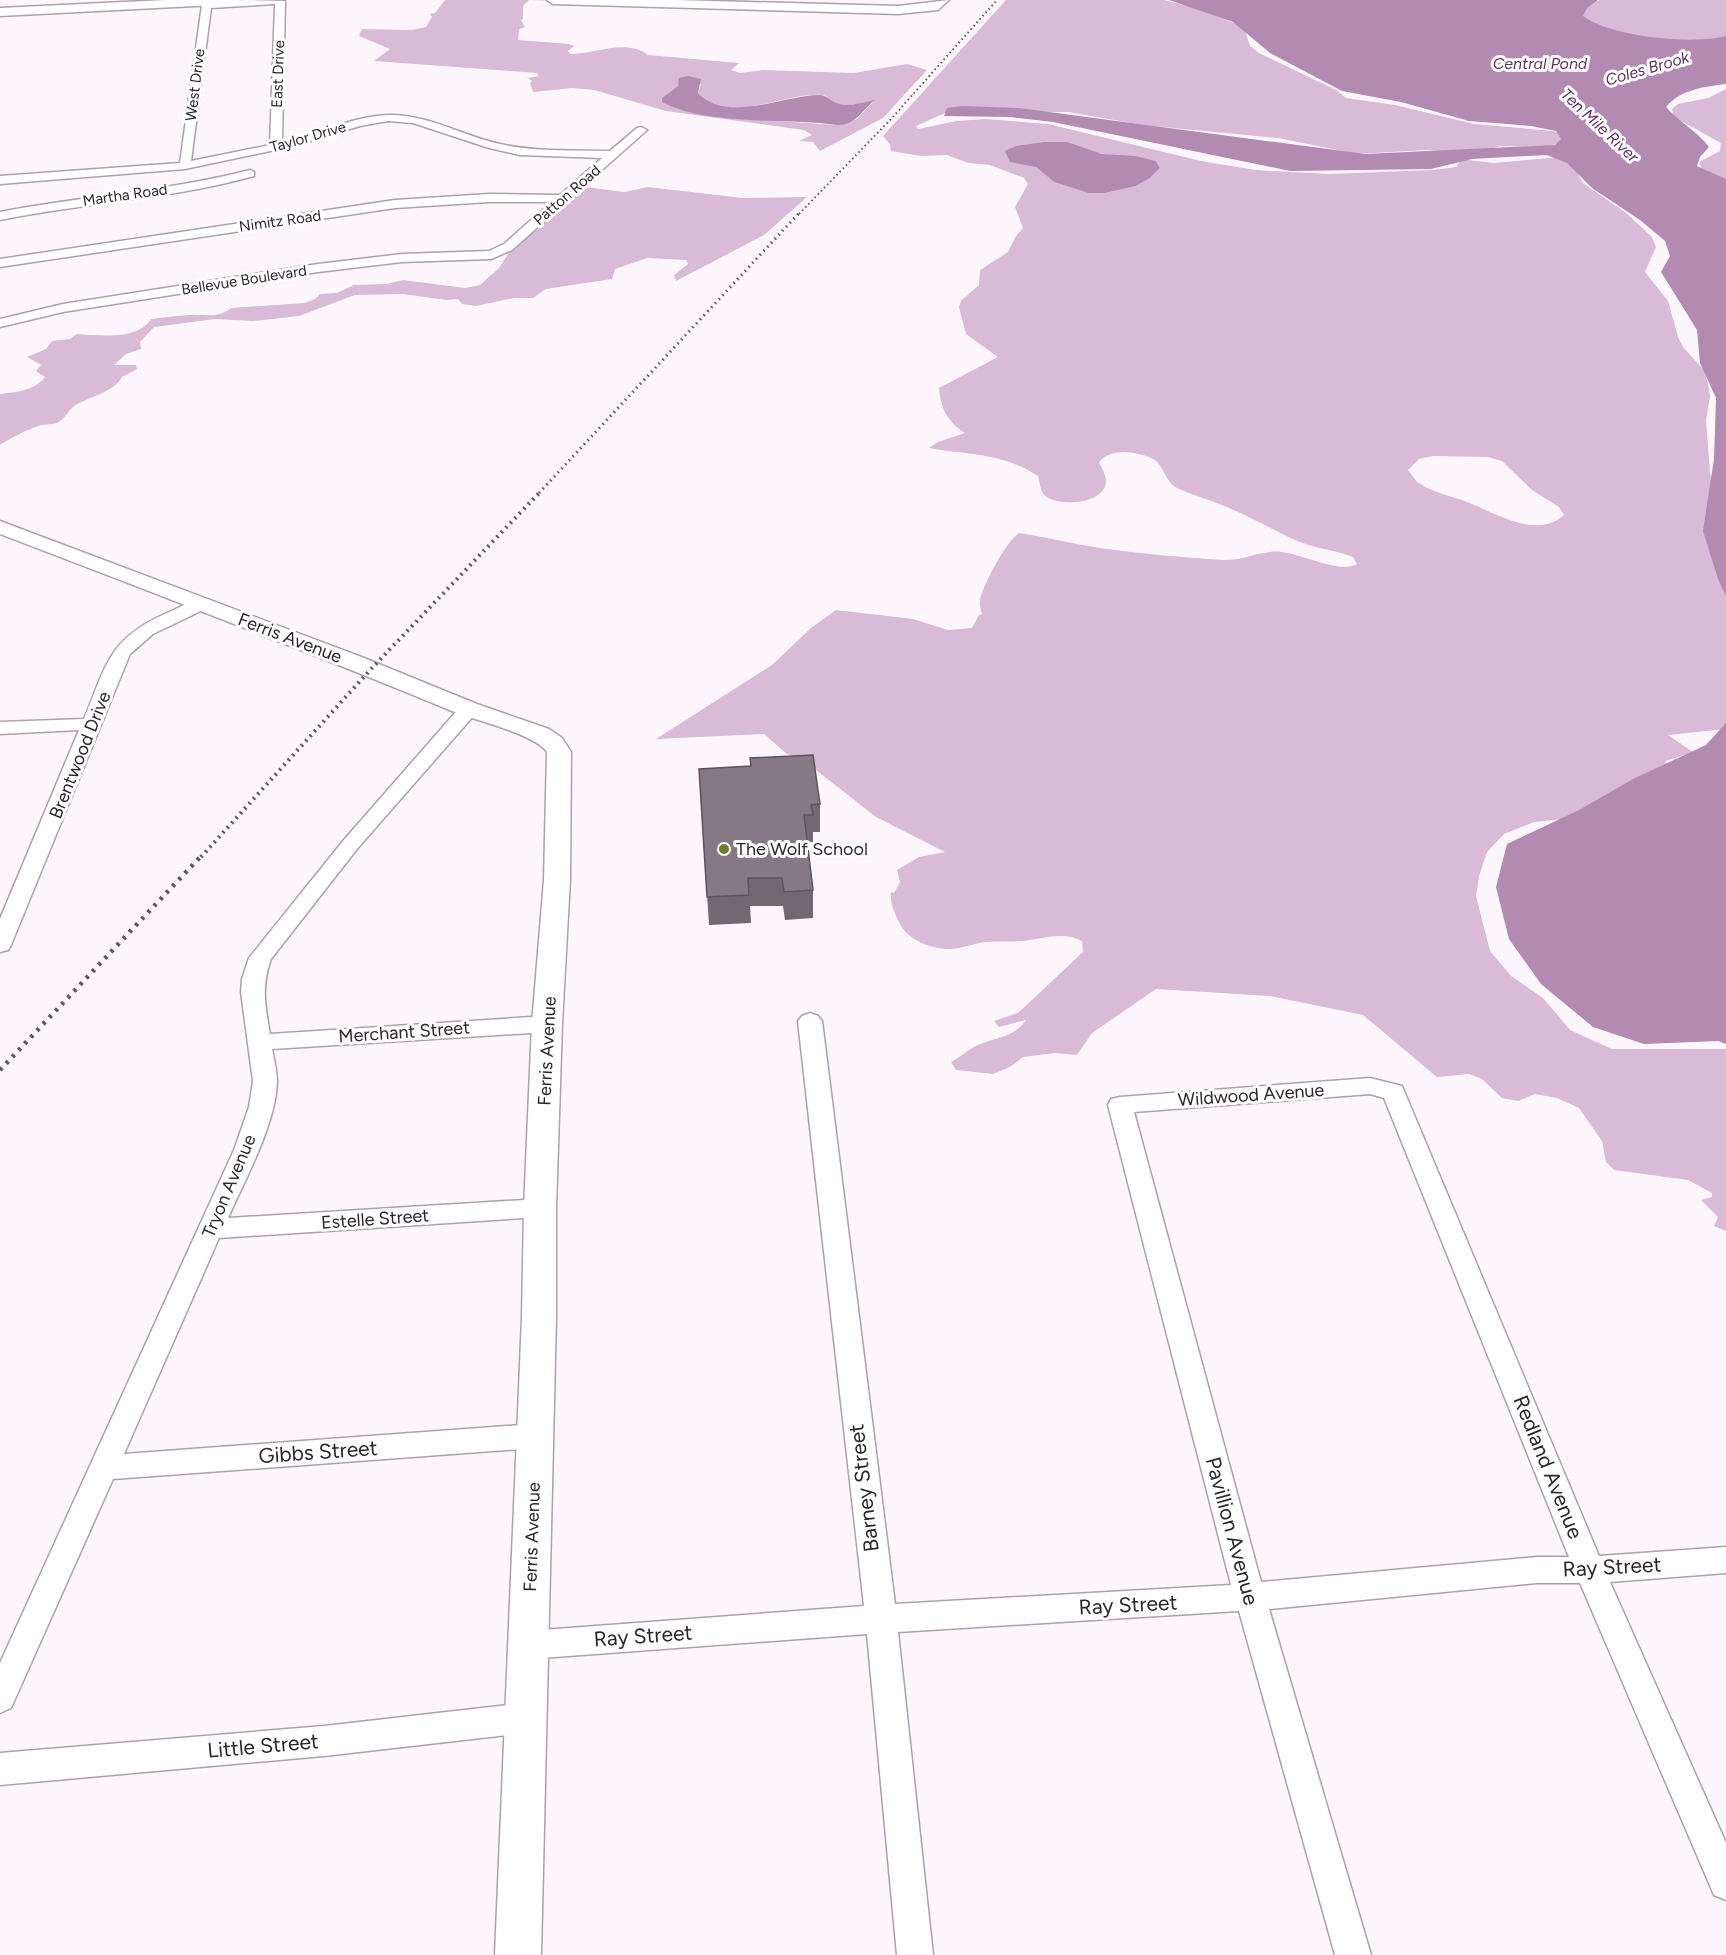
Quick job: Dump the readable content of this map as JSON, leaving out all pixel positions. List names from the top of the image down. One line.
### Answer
{"streets":{"street":["East Drive","West Drive","Taylor Drive","Martha Road","Patton Road","Nimitz Road","Bellevue Boulevard","Ferris Avenue","Brentwood Drive","Merchant Street","Wildwood Avenue","Tryon Avenue","Estelle Street","Gibbs Street","Redland Avenue","Barney Street","Pavillion Avenue","Ray Street","Little Street"]},"crossings":[["East Drive","West Drive"],["East Drive","Taylor Drive"],["West Drive","Taylor Drive"],["Taylor Drive","Patton Road"],["Patton Road","Nimitz Road"],["Patton Road","Bellevue Boulevard"],["Ferris Avenue","Brentwood Drive"],["Ferris Avenue","Merchant Street"],["Ferris Avenue","Tryon Avenue"],["Ferris Avenue","Estelle Street"],["Ferris Avenue","Gibbs Street"],["Ferris Avenue","Ray Street"],["Ferris Avenue","Little Street"],["Merchant Street","Tryon Avenue"],["Wildwood Avenue","Redland Avenue"],["Wildwood Avenue","Pavillion Avenue"],["Tryon Avenue","Estelle Street"],["Tryon Avenue","Gibbs Street"],["Redland Avenue","Ray Street"],["Barney Street","Ray Street"],["Pavillion Avenue","Ray Street"]],"water":["Central Pond","Coles Brook","Ten Mile River"],"places":["The Wolf School"]}
